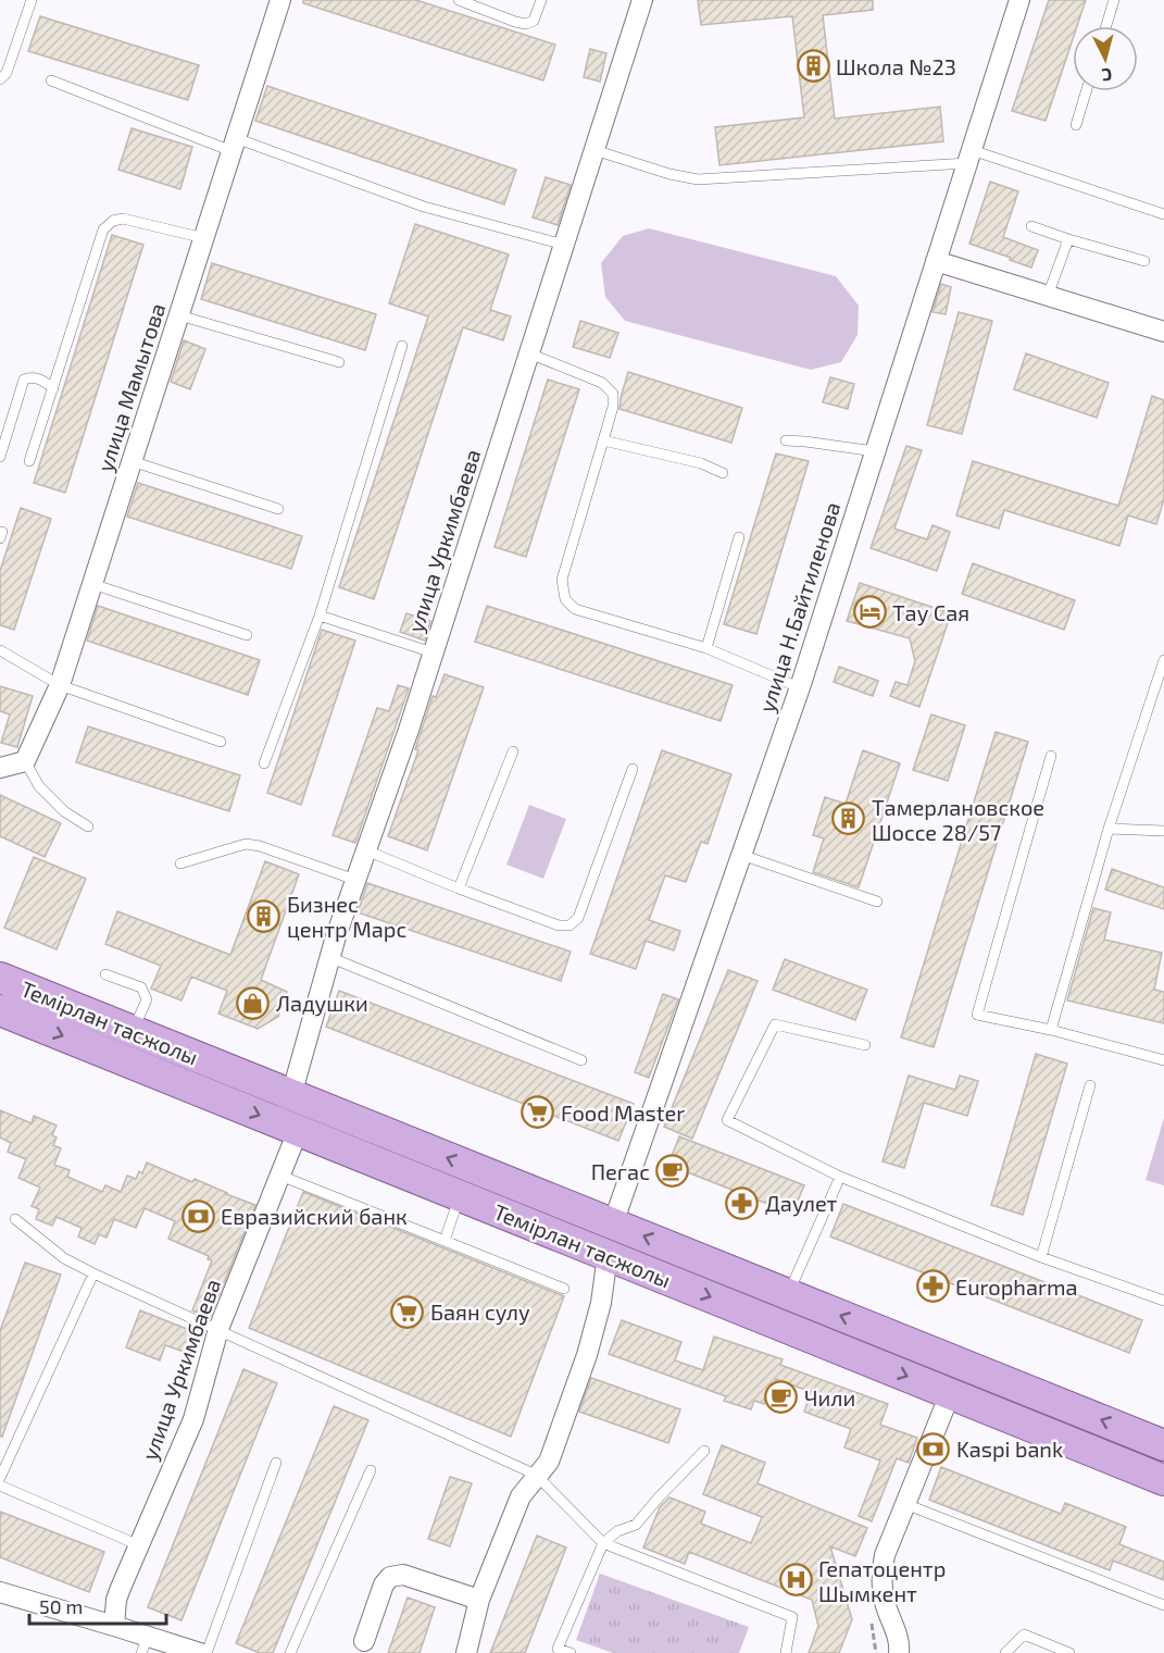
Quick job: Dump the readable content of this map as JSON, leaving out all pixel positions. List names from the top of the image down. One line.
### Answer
{"streets":{"main road":["Темірлан тасжолы"],"street":["улица Мамытова","улица Уркимбаева","улица Н.Байтиленова"]},"crossings":[["улица Уркимбаева","Темірлан тасжолы"],["улица Н.Байтиленова","Темірлан тасжолы"]],"places":{"building":["Школа №23","Тамерлановское Шоссе 28/57","Бизнес центр Марс"],"hotel":["Тау Сая"],"shop":["Ладушки"],"supermarket":["Food Master","Баян сулу"],"cafe":["Пегас","Чили"],"pharmacy":["Даулет","Europharma"],"bank":["Евразийский банк","Kaspi bank"],"hospital":["Гепатоцентр Шымкент"]},"scale_bar":"50 m","north":"bottom"}
